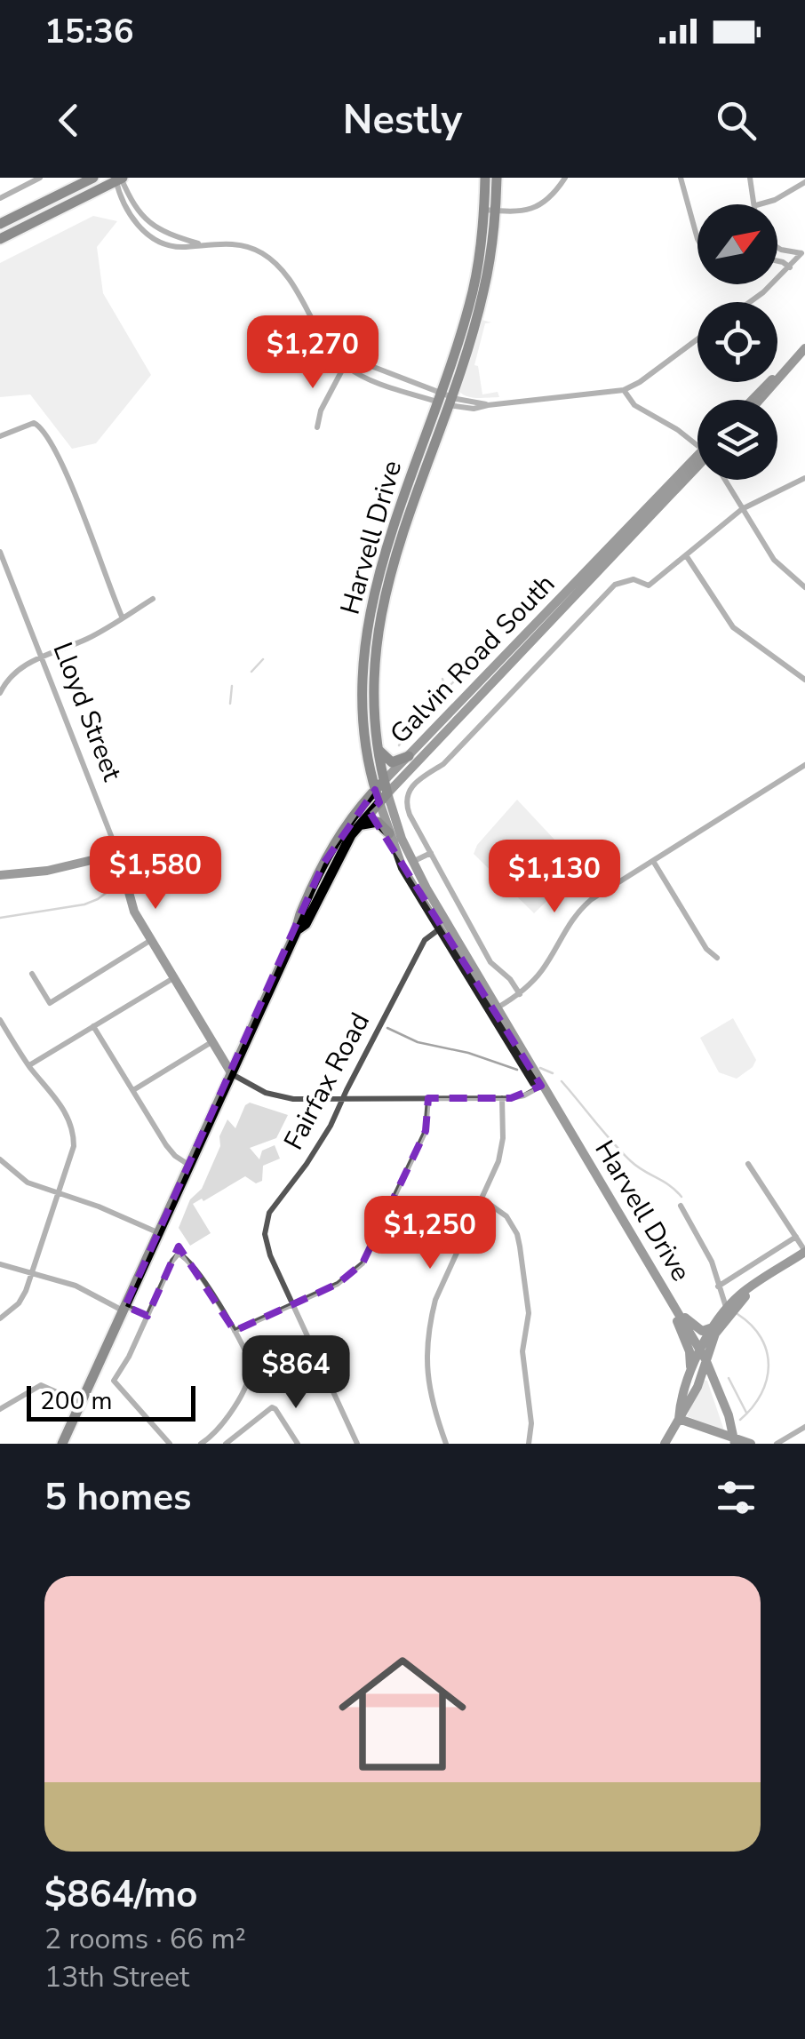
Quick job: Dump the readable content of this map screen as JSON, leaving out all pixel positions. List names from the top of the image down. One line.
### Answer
{"streets":{"main road":["Harvell Drive","Galvin Road South","Lloyd Street"],"street":["Fairfax Road"]},"crossings":[["Harvell Drive","Galvin Road South"],["Harvell Drive","Fairfax Road"],["Galvin Road South","Lloyd Street"]],"scale_bar":"200 m","north":"top right","page":{"status":"15:36","header":"Nestly","price":["$1,270","$1,580","$1,130","$1,250","$864"],"scale":"200 m","heading":"5 homes","list":[{"name":"$864/mo","note":"2 rooms · 66 m² · 13th Street"}]}}
